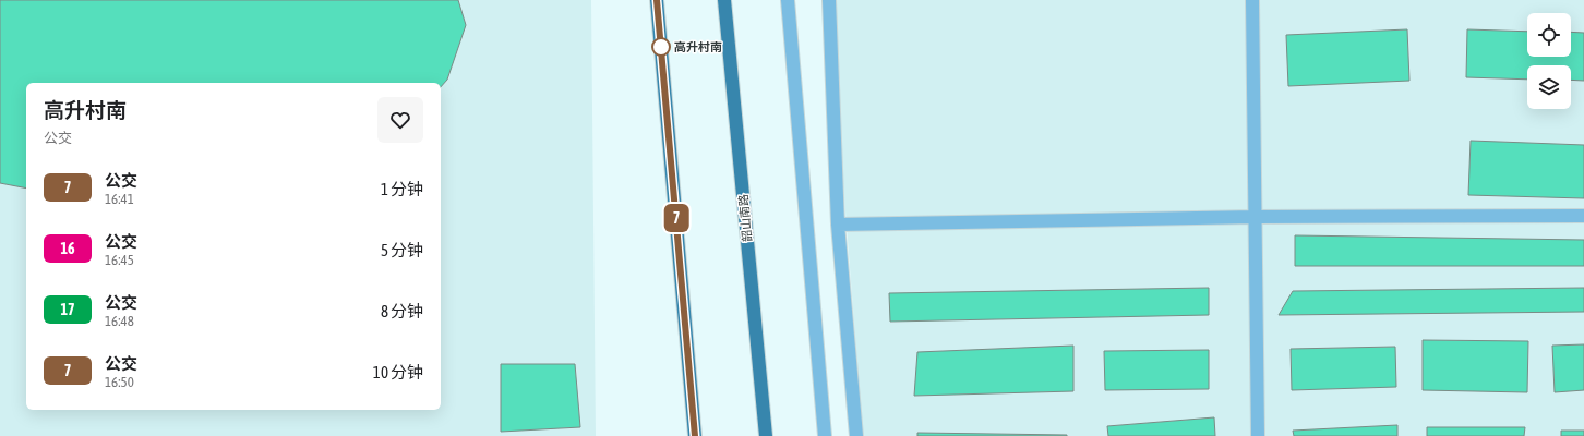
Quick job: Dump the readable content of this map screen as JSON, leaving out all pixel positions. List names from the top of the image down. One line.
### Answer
{"streets":{"main road":["韶山南路"]},"places":["高升村南"],"lines":["bus line 7"],"page":{"on_map":"7","heading":["高升村南","公交"],"list":[{"mark":"7","name":"公交","note":"16:41","value":"1 分钟"},{"mark":"16","name":"公交","note":"16:45","value":"5 分钟"},{"mark":"17","name":"公交","note":"16:48","value":"8 分钟"},{"mark":"7","name":"公交","note":"16:50","value":"10 分钟"}]}}
